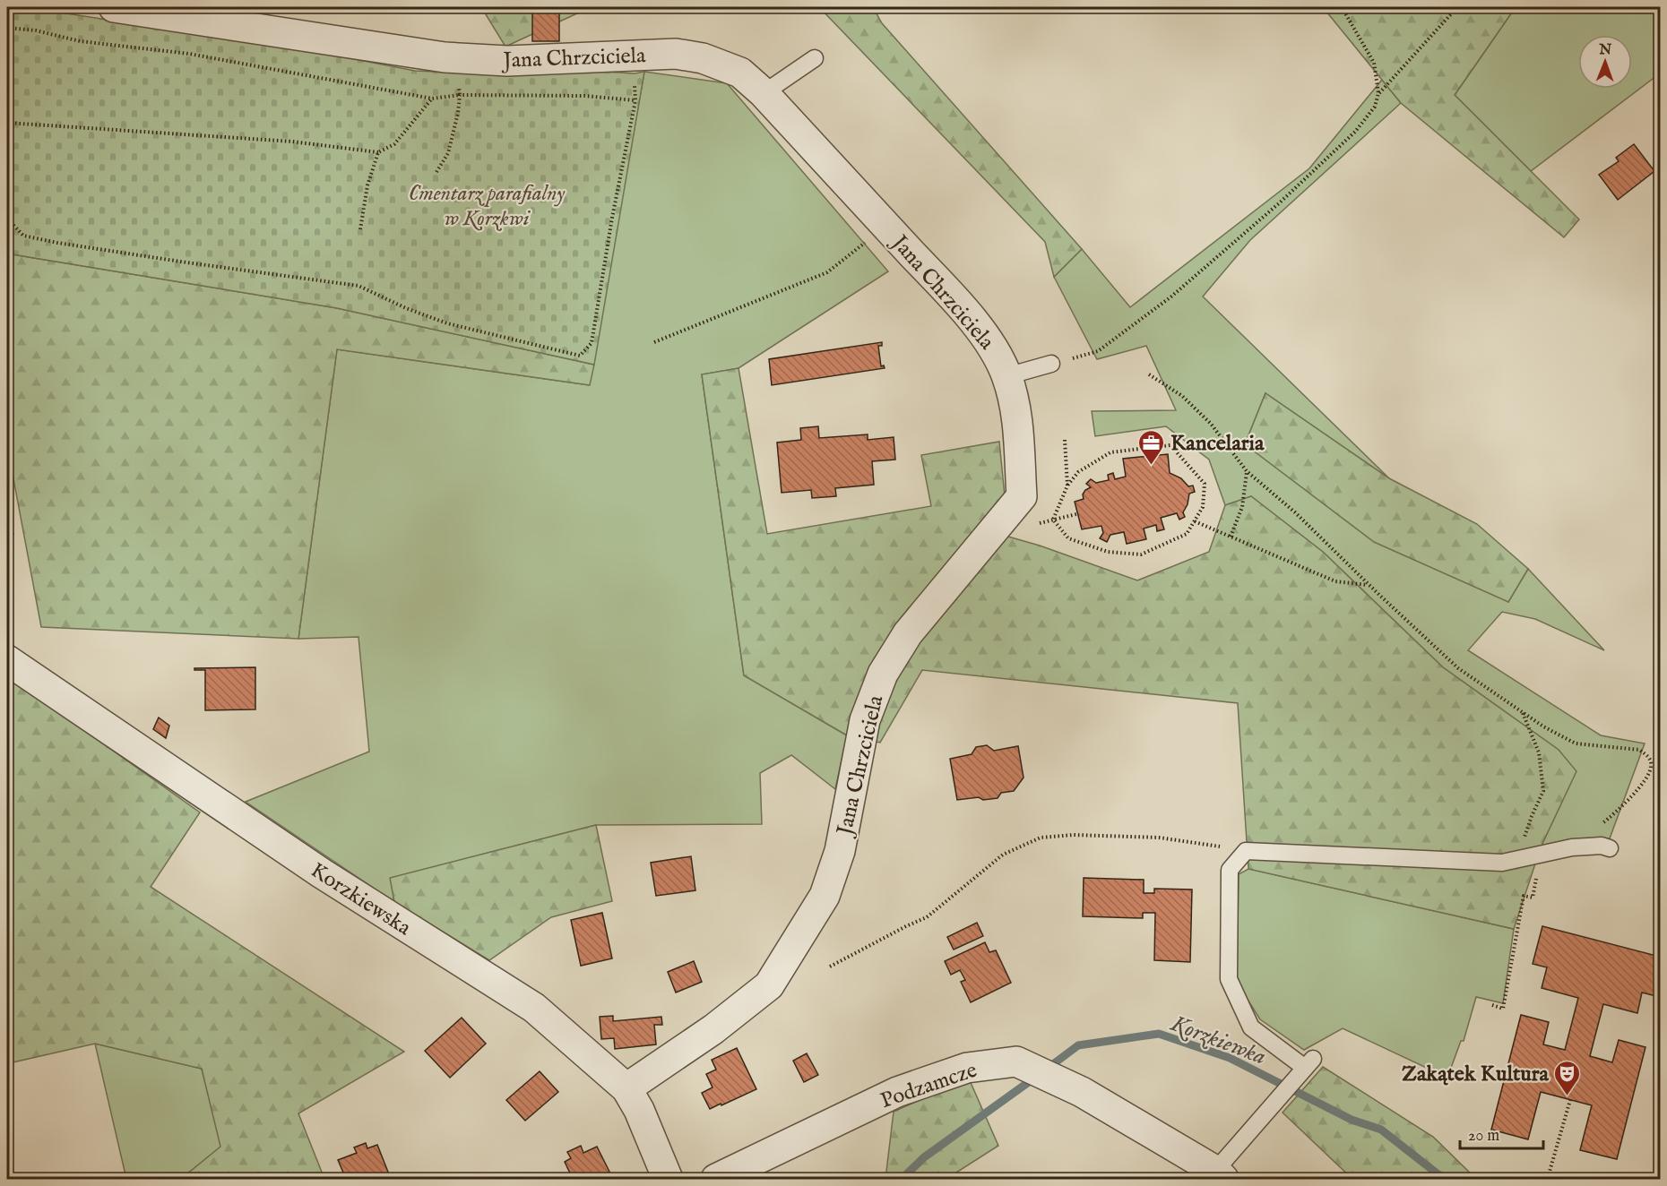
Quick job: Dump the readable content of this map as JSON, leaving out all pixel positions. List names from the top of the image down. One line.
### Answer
{"streets":{"street":["Jana Chrzciciela","Korzkiewska","Podzamcze"]},"crossings":[["Jana Chrzciciela","Korzkiewska"]],"water":["Korzkiewka"],"parks":["Cmentarz parafialny w Korzkwi"],"places":{"office":["Kancelaria"],"theatre":["Zakątek Kultura"]},"scale_bar":"20 m","north":"top"}
